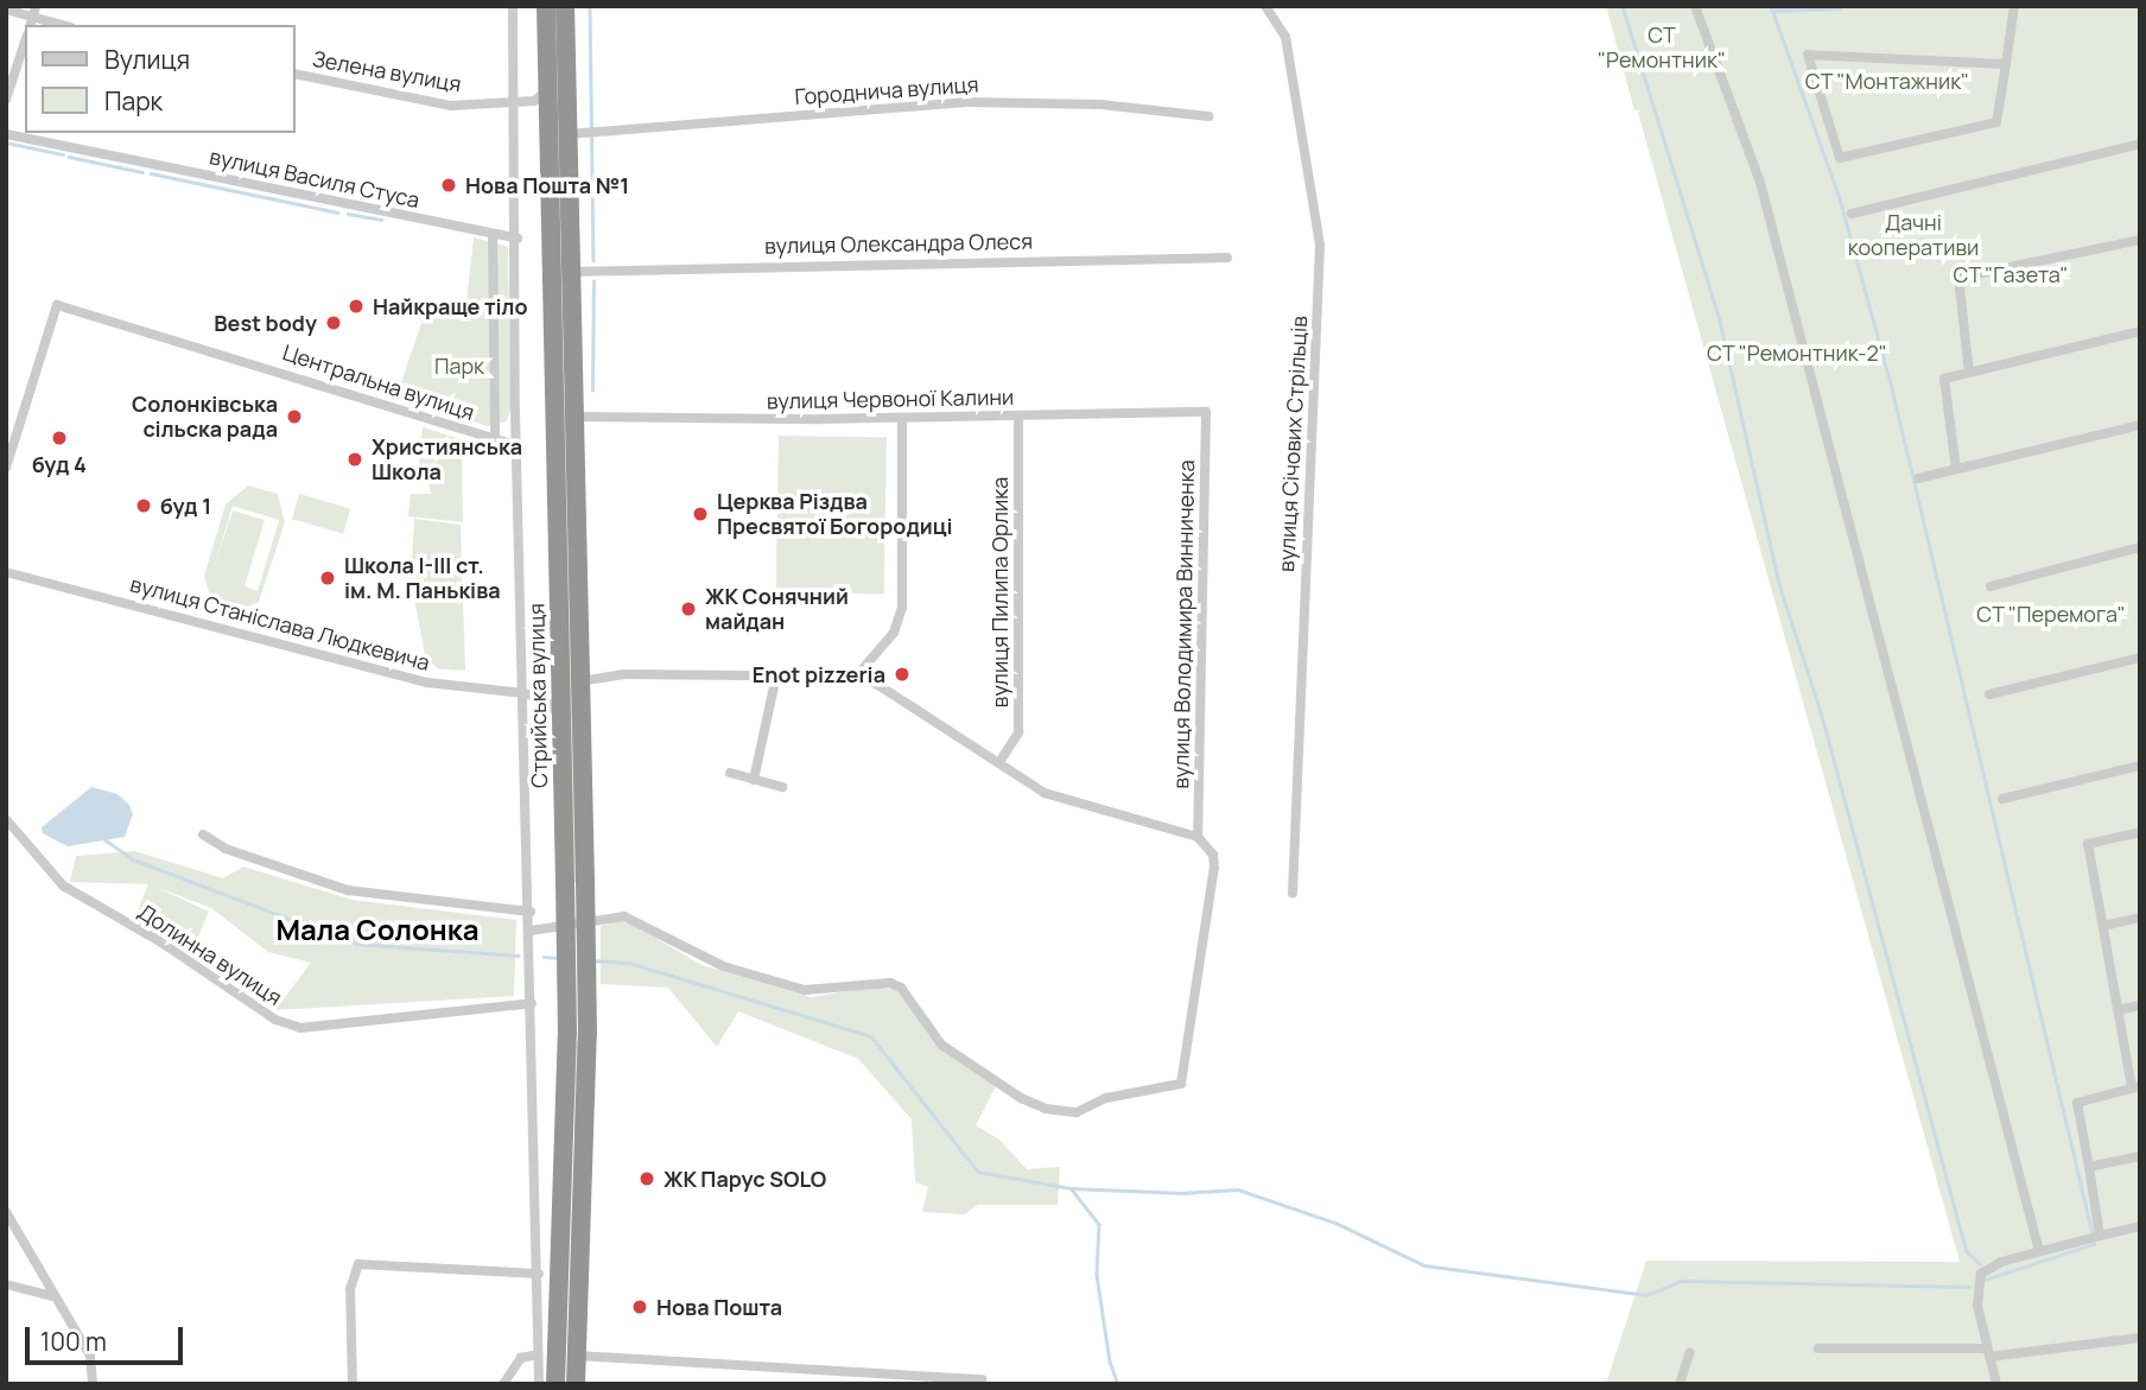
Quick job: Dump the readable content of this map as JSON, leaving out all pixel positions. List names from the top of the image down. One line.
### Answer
{"streets":{"highway":["Стрийська вулиця"],"street":["Зелена вулиця","Городнича вулиця","вулиця Василя Стуса","вулиця Олександра Олеся","Центральна вулиця","вулиця Червоної Калини","вулиця Січових Стрільців","вулиця Пилипа Орлика","вулиця Станіслава Людкевича","вулиця Володимира Винниченка","Долинна вулиця"]},"crossings":[["Зелена вулиця","Стрийська вулиця"],["Городнича вулиця","Стрийська вулиця"],["вулиця Олександра Олеся","Стрийська вулиця"],["вулиця Червоної Калини","вулиця Пилипа Орлика"],["вулиця Червоної Калини","вулиця Володимира Винниченка"],["вулиця Червоної Калини","Стрийська вулиця"],["вулиця Станіслава Людкевича","Стрийська вулиця"]],"districts":["Мала Солонка"],"parks":["СТ \"Ремонтник\"","СТ \"Монтажник\"","Дачні кооперативи","СТ \"Газета\"","СТ \"Ремонтник-2\"","Парк","СТ \"Перемога\""],"places":["Нова Пошта №1","Найкраще тіло","Best body","Солонківська сільска рада","буд 4","Християнська Школа","буд 1","Церква Різдва Пресвятої Богородиці","Школа І-ІІІ ст. ім. М. Паньківа","ЖК Сонячний майдан","Enot pizzeria","ЖК Парус SOLO","Нова Пошта"],"legend":["Вулиця","Парк"],"scale_bar":"100 m"}
